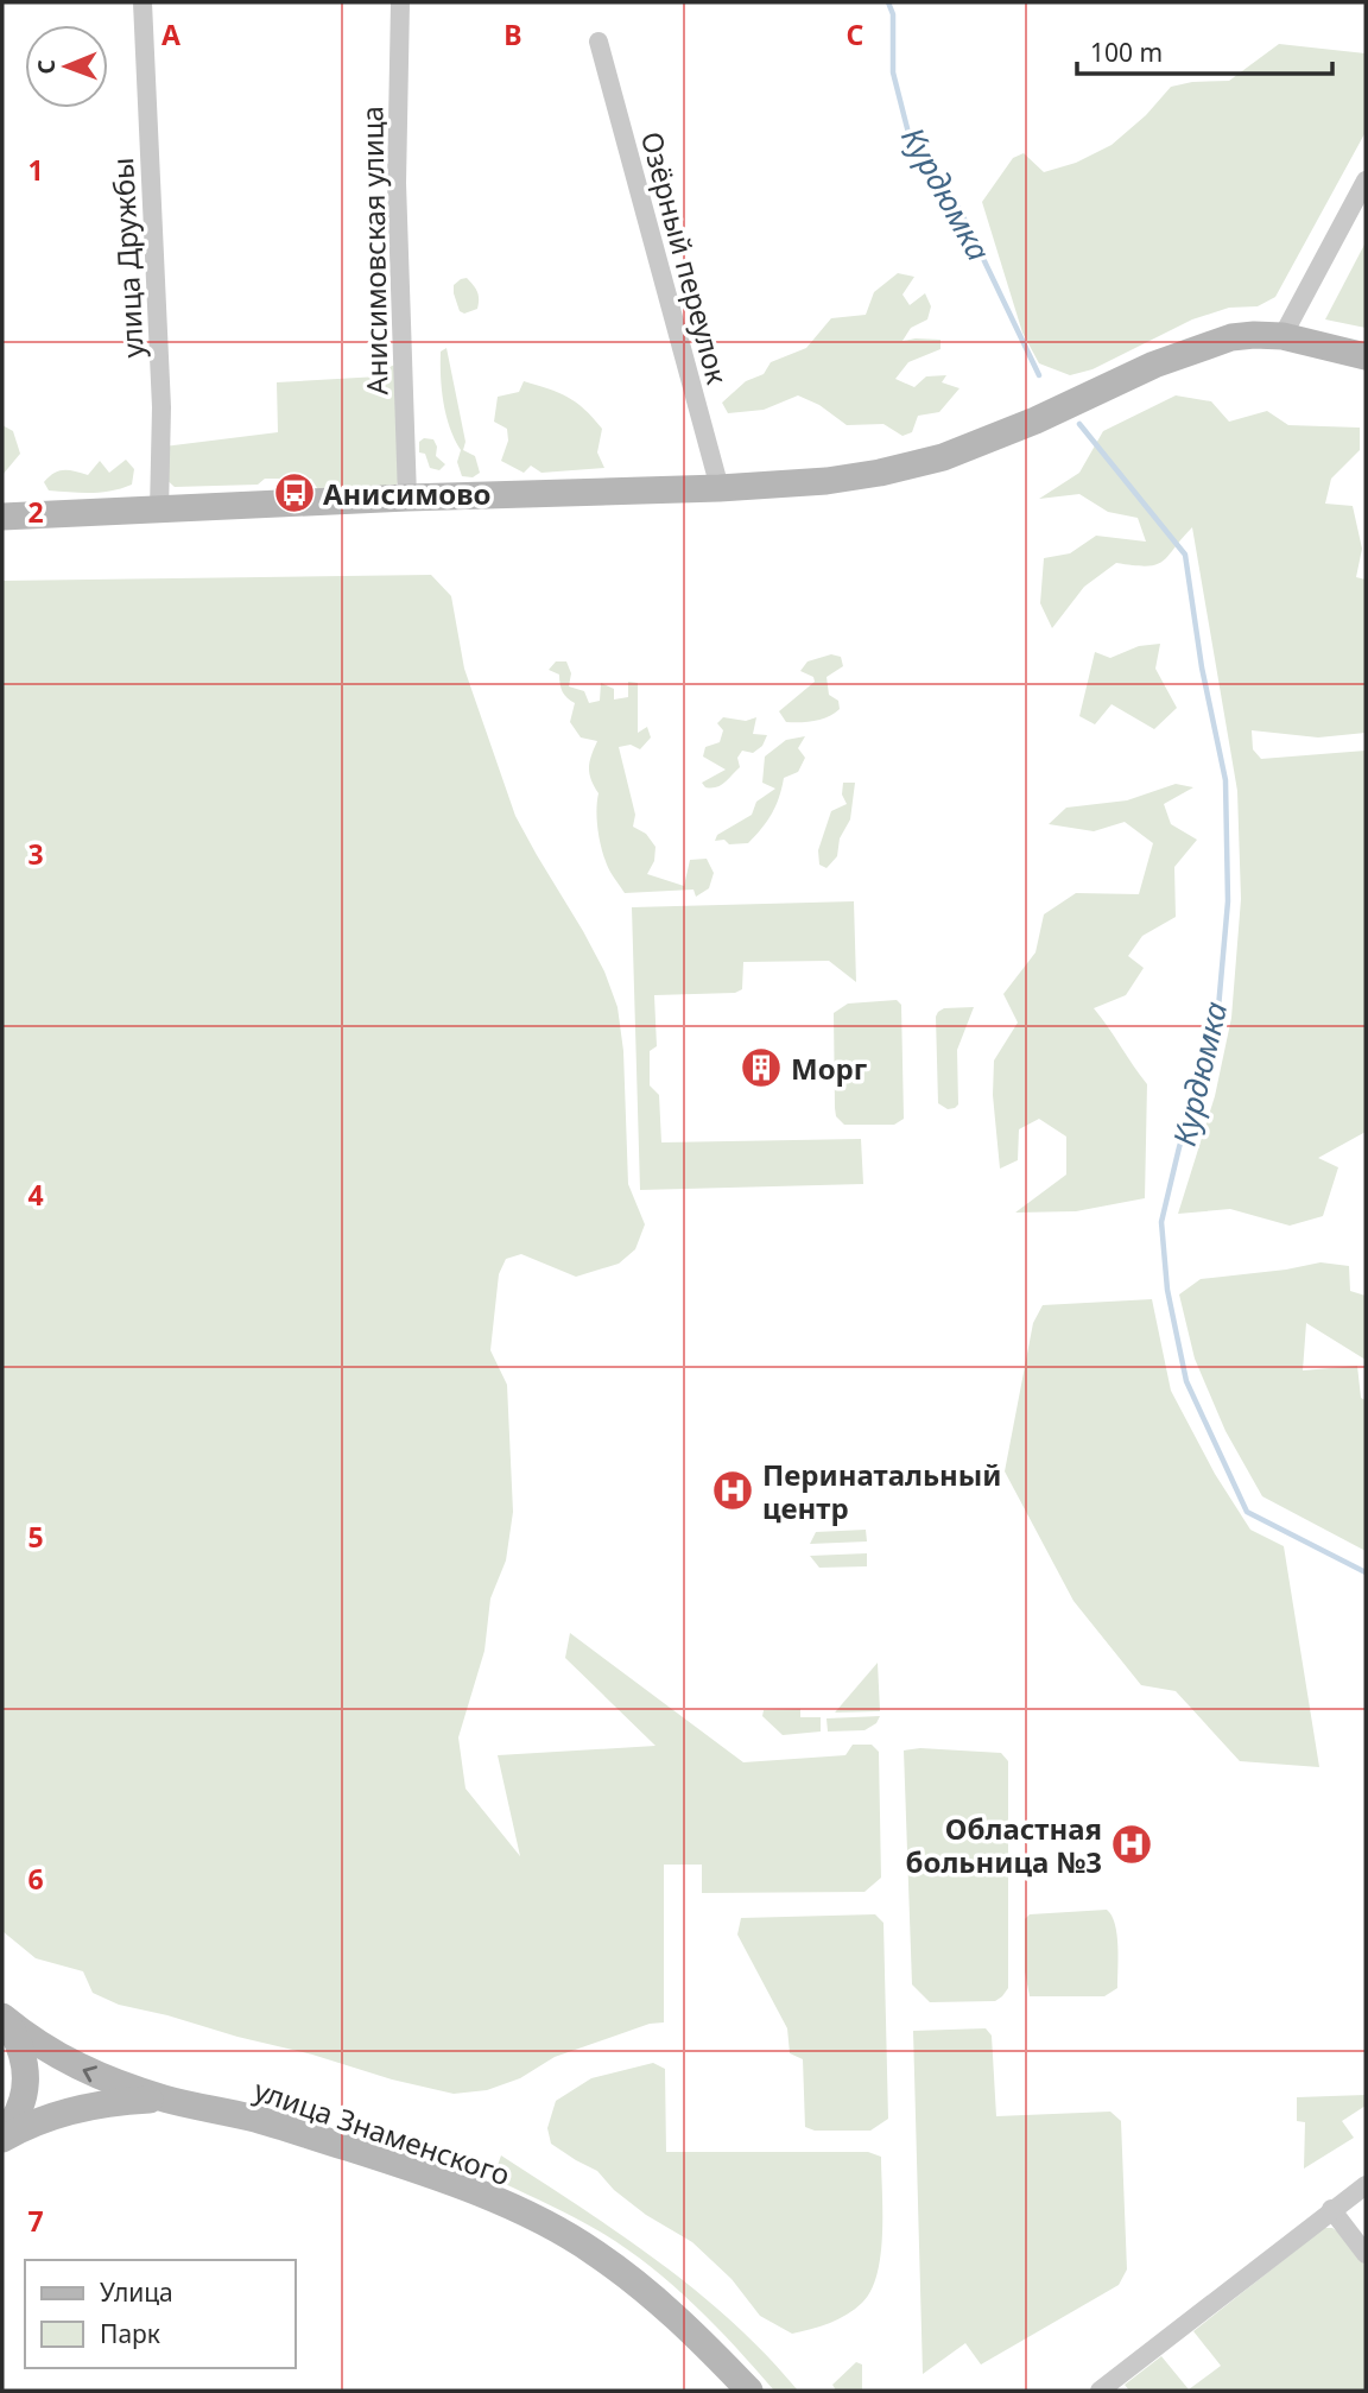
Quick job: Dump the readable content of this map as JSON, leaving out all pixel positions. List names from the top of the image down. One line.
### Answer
{"streets":{"main road":["улица Знаменского"],"street":["Анисимовская улица","улица Дружбы","Озёрный переулок"]},"water":["Курдюмка"],"places":{"bus stop":["Анисимово"],"building":["Морг"],"hospital":["Перинатальный центр","Областная больница №3"]},"legend":["Улица","Парк"],"scale_bar":"100 m","north":"left","grid":{"columns":["A","B","C"],"rows":["1","2","3","4","5","6","7"]}}
